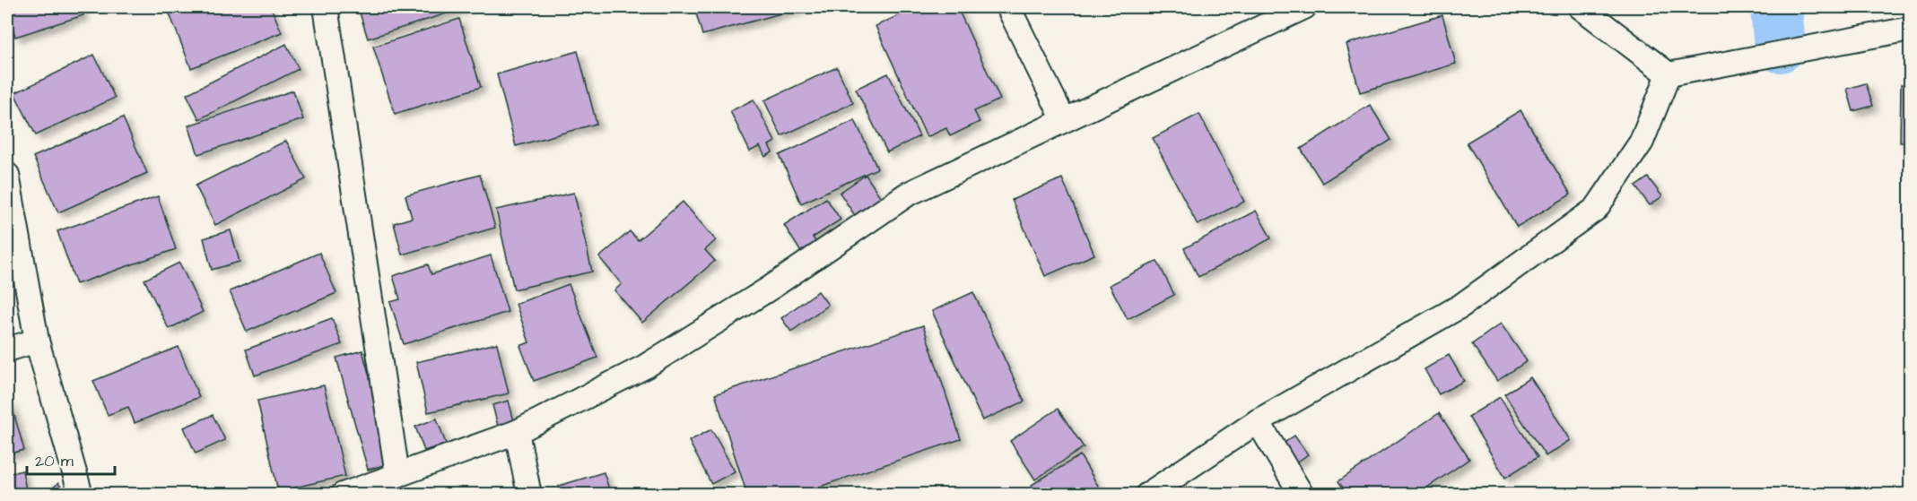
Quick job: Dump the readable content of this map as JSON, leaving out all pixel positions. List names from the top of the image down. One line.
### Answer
{"scale_bar":"20 m"}
